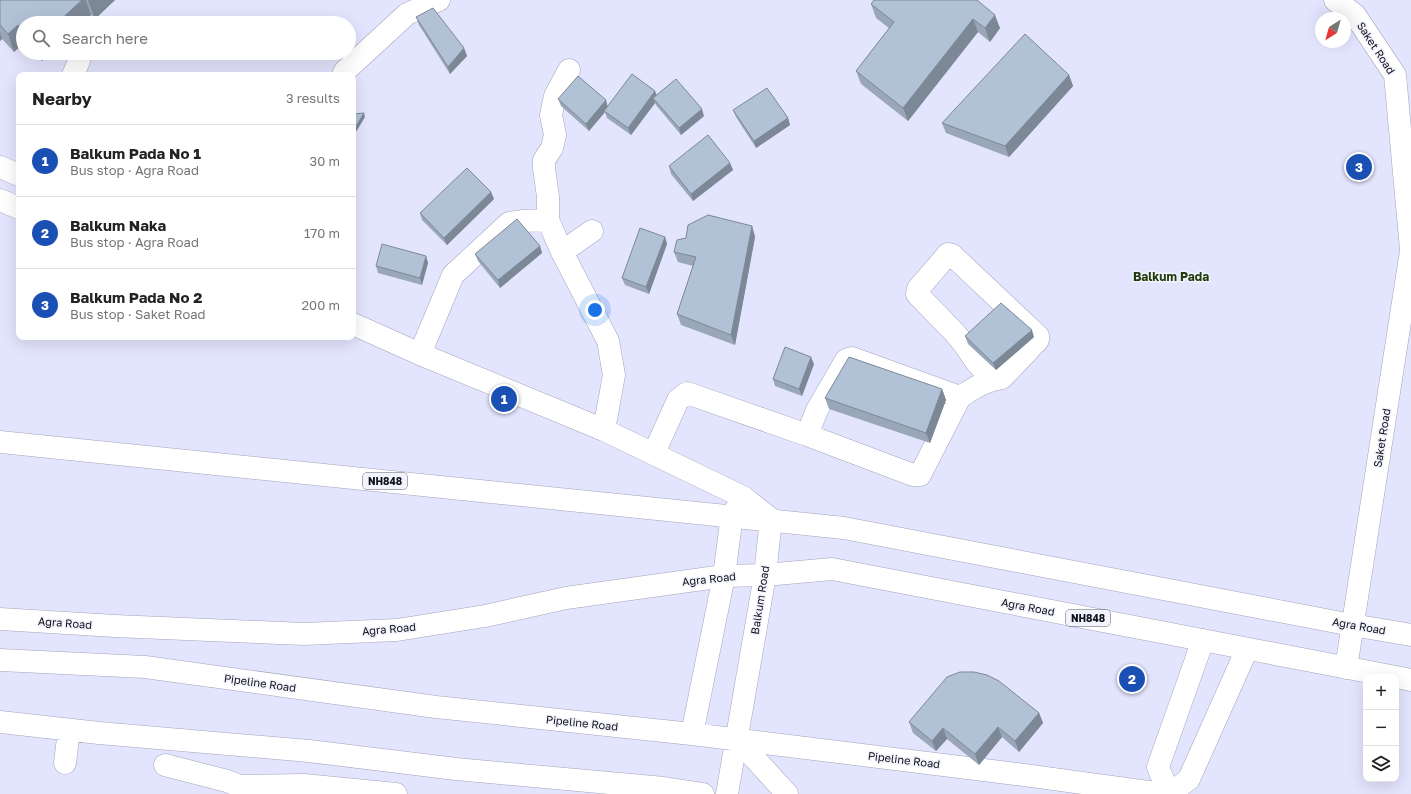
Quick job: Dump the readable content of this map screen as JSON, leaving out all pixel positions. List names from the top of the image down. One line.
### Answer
{"streets":{"main road":["Saket Road","NH848","Agra Road","Balkum Road","Pipeline Road"]},"crossings":[["Saket Road","Agra Road"],["Agra Road","Balkum Road"],["Balkum Road","Pipeline Road"]],"districts":["Balkum Pada"],"north":"bottom left","page":{"search":"Search here","heading":["Nearby","3 results"],"list":[{"mark":"1","name":"Balkum Pada No 1","note":"Bus stop · Agra Road","value":"30 m"},{"mark":"2","name":"Balkum Naka","note":"Bus stop · Agra Road","value":"170 m"},{"mark":"3","name":"Balkum Pada No 2","note":"Bus stop · Saket Road","value":"200 m"}],"pins":["3","1","2"],"map_buttons":["+","−"]}}
